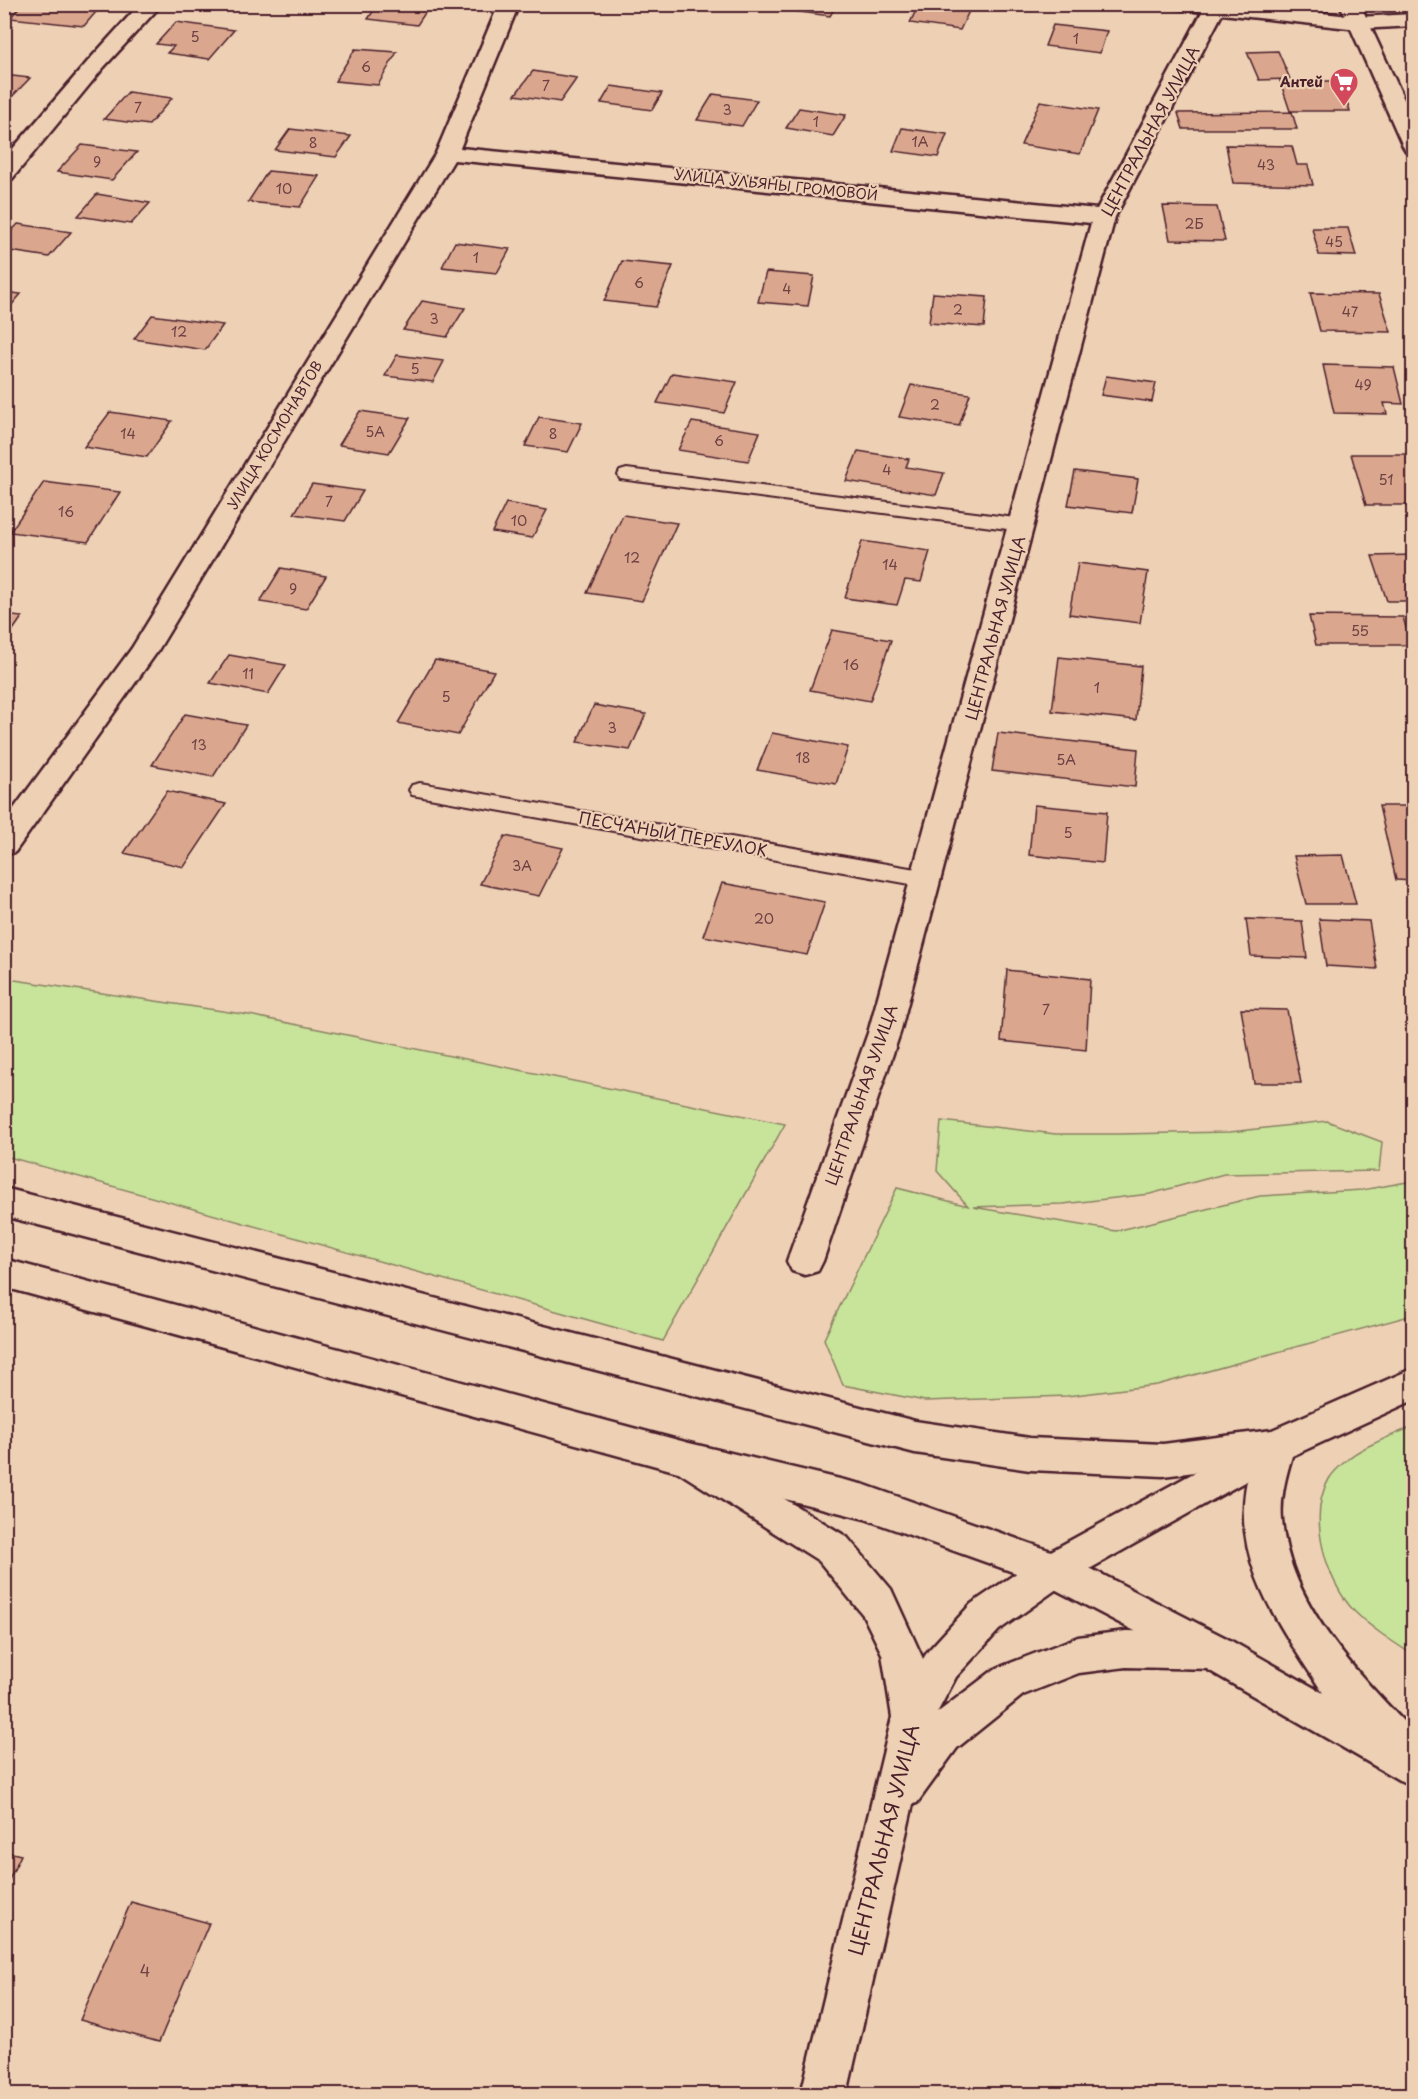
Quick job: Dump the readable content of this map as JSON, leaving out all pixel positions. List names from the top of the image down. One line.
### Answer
{"streets":{"street":["ЦЕНТРАЛЬНАЯ УЛИЦА","УЛИЦА УЛЬЯНЫ ГРОМОВОЙ","УЛИЦА КОСМОНАВТОВ"],"lane":["ПЕСЧАНЫЙ ПЕРЕУЛОК"]},"crossings":[["ЦЕНТРАЛЬНАЯ УЛИЦА","УЛИЦА УЛЬЯНЫ ГРОМОВОЙ"],["ЦЕНТРАЛЬНАЯ УЛИЦА","ПЕСЧАНЫЙ ПЕРЕУЛОК"],["УЛИЦА УЛЬЯНЫ ГРОМОВОЙ","УЛИЦА КОСМОНАВТОВ"]],"places":{"supermarket":["Антей"]},"house_numbers":["5","1","6","7","7","3","1","1А","8","9","43","10","2Б","45","1","6","4","2","47","3","12","5","49","2","5А","14","8","6","4","51","7","16","10","12","14","9","55","16","11","1","5","3","13","18","5А","5","3А","20","7","4"]}
